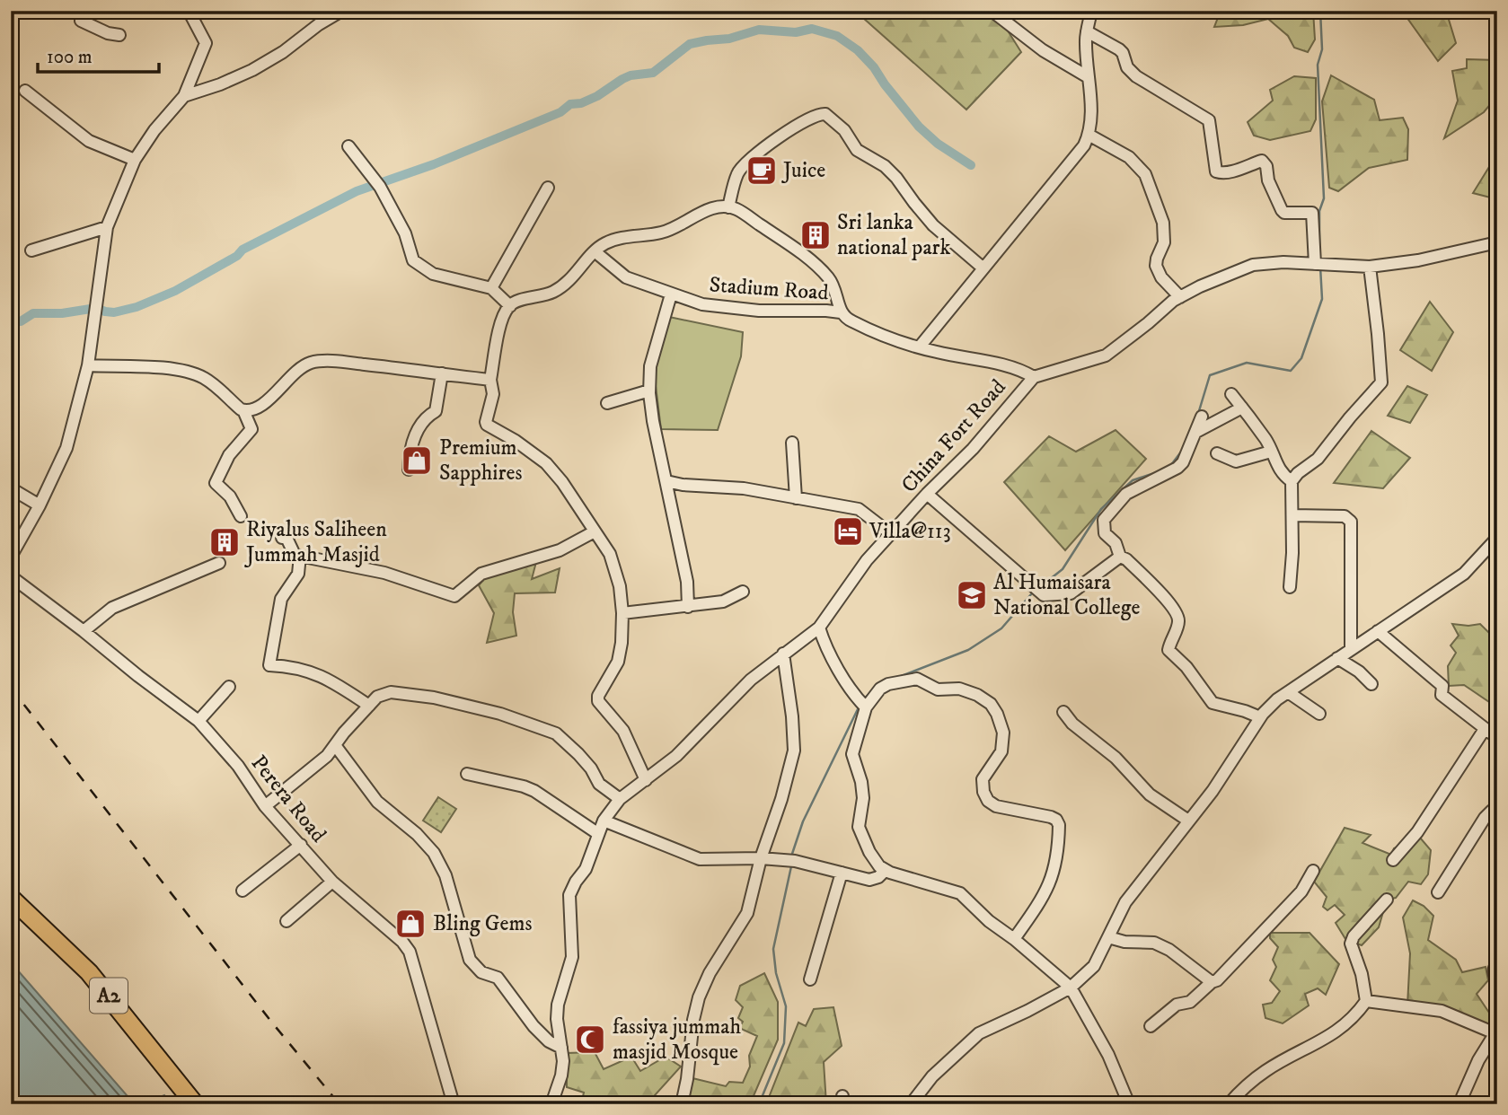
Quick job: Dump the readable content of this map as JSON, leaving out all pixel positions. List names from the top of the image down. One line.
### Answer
{"streets":{"highway":["A2"],"street":["Stadium Road","China Fort Road","Perera Road"]},"places":{"cafe":["Juice"],"building":["Sri lanka national park","Riyalus Saliheen Jummah Masjid"],"shop":["Premium Sapphires","Bling Gems"],"hotel":["Villa@113"],"school or university":["Al Humaisara National College"],"mosque":["fassiya jummah masjid Mosque"]},"scale_bar":"100 m"}
